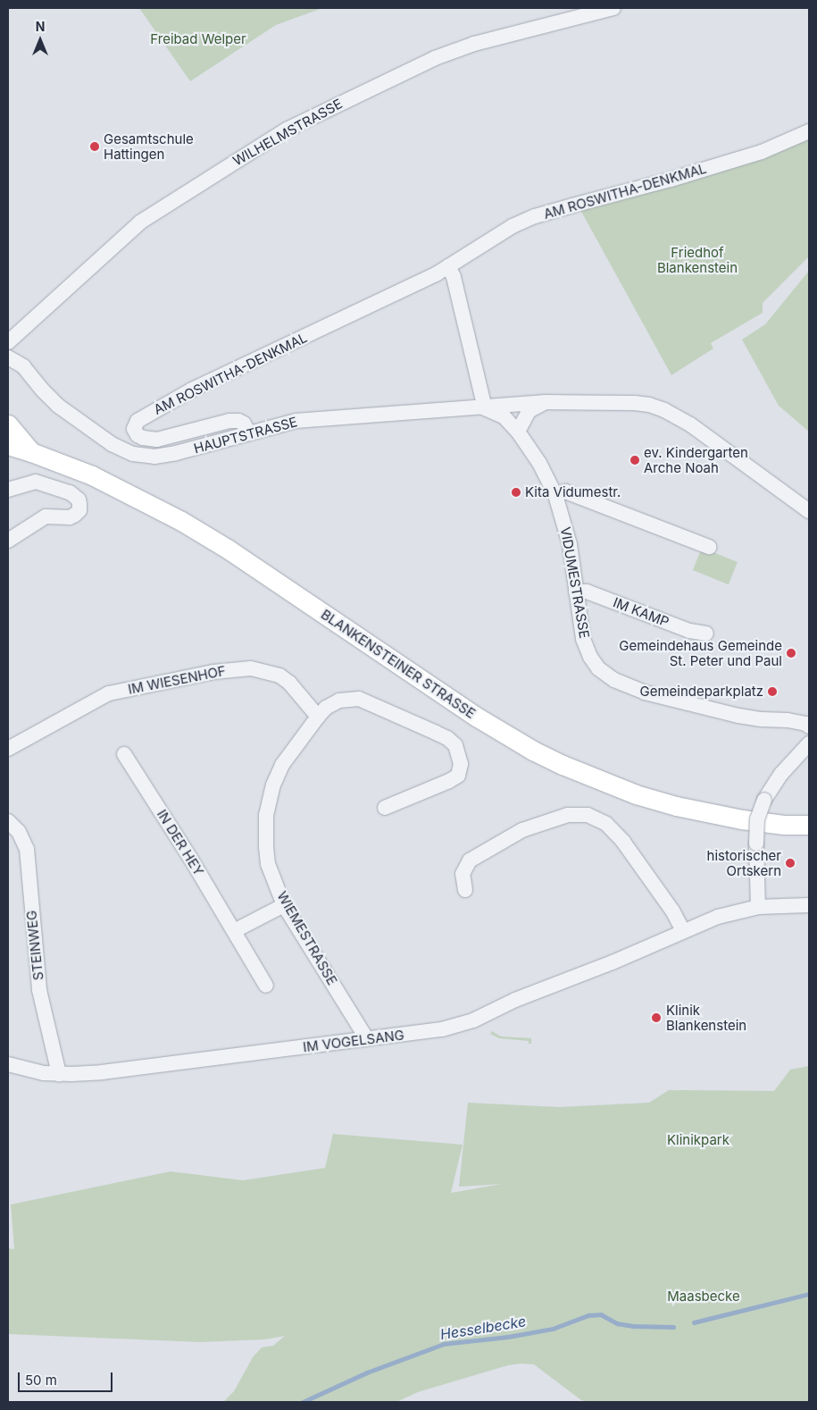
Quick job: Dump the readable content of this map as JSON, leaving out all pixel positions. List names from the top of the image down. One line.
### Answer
{"streets":{"main road":["BLANKENSTEINER STRASSE"],"street":["WILHELMSTRASSE","AM ROSWITHA-DENKMAL","HAUPTSTRASSE","VIDUMESTRASSE","IM KAMP","IM WIESENHOF","IN DER HEY","WIEMESTRASSE","STEINWEG","IM VOGELSANG"]},"crossings":[["AM ROSWITHA-DENKMAL","HAUPTSTRASSE"],["HAUPTSTRASSE","VIDUMESTRASSE"],["VIDUMESTRASSE","IM KAMP"],["IM WIESENHOF","WIEMESTRASSE"],["WIEMESTRASSE","IM VOGELSANG"],["STEINWEG","IM VOGELSANG"]],"water":["Hesselbecke"],"parks":["Freibad Welper","Friedhof Blankenstein","Klinikpark","Maasbecke"],"places":["Gesamtschule Hattingen","ev. Kindergarten Arche Noah","Kita Vidumestr.","Gemeindehaus Gemeinde St. Peter und Paul","Gemeindeparkplatz","historischer Ortskern","Klinik Blankenstein"],"scale_bar":"50 m","north":"top"}
